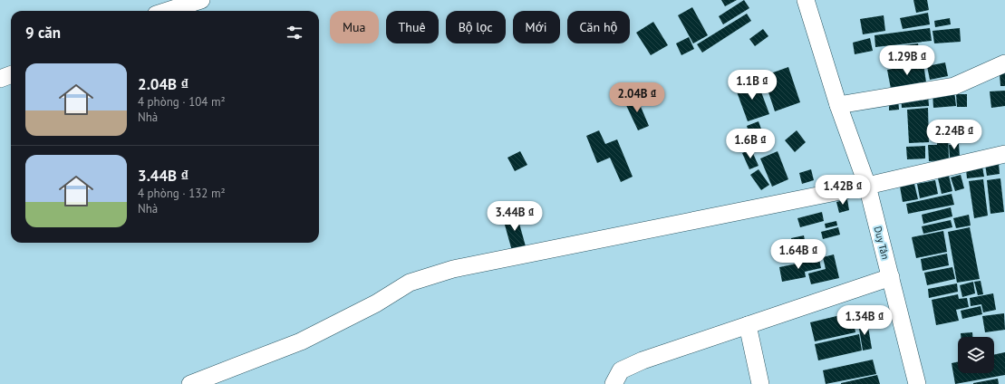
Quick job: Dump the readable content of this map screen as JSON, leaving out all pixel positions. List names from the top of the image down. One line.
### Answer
{"streets":{"street":["Duy Tân"]},"page":{"chip":["Mua","Thuê","Bộ lọc","Mới","Căn hộ"],"heading":"9 căn","price":["1.29B ₫","1.1B ₫","2.04B ₫","2.24B ₫","1.6B ₫","1.42B ₫","3.44B ₫","1.64B ₫","1.34B ₫"],"list":[{"name":"2.04B ₫","note":"4 phòng · 104 m² · Nhà"},{"name":"3.44B ₫","note":"4 phòng · 132 m² · Nhà"}]}}
